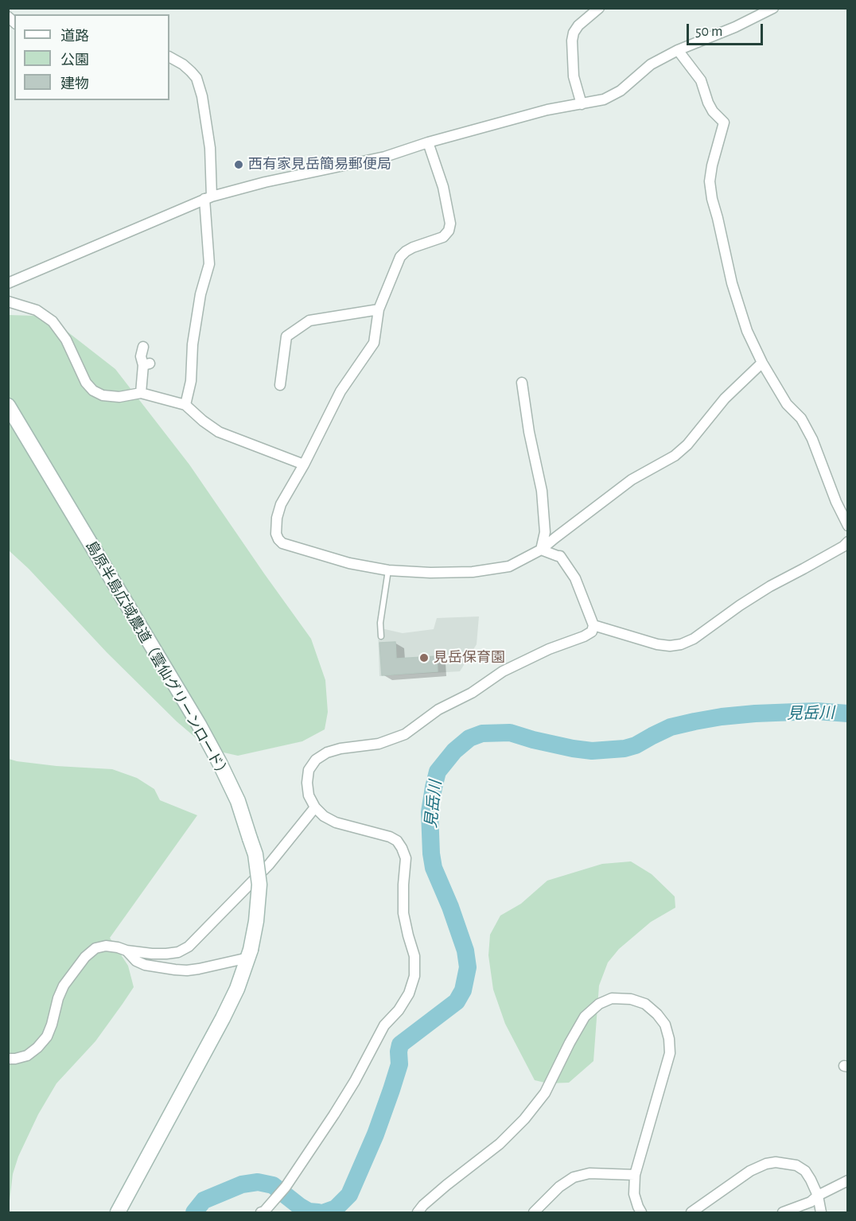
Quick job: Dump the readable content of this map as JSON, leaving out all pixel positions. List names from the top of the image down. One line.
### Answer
{"streets":{"street":["島原半島広域農道（雲仙グリーンロード）"]},"water":["見岳川"],"places":["西有家見岳簡易郵便局","見岳保育園"],"legend":["道路","公園","建物"],"scale_bar":"50 m"}
